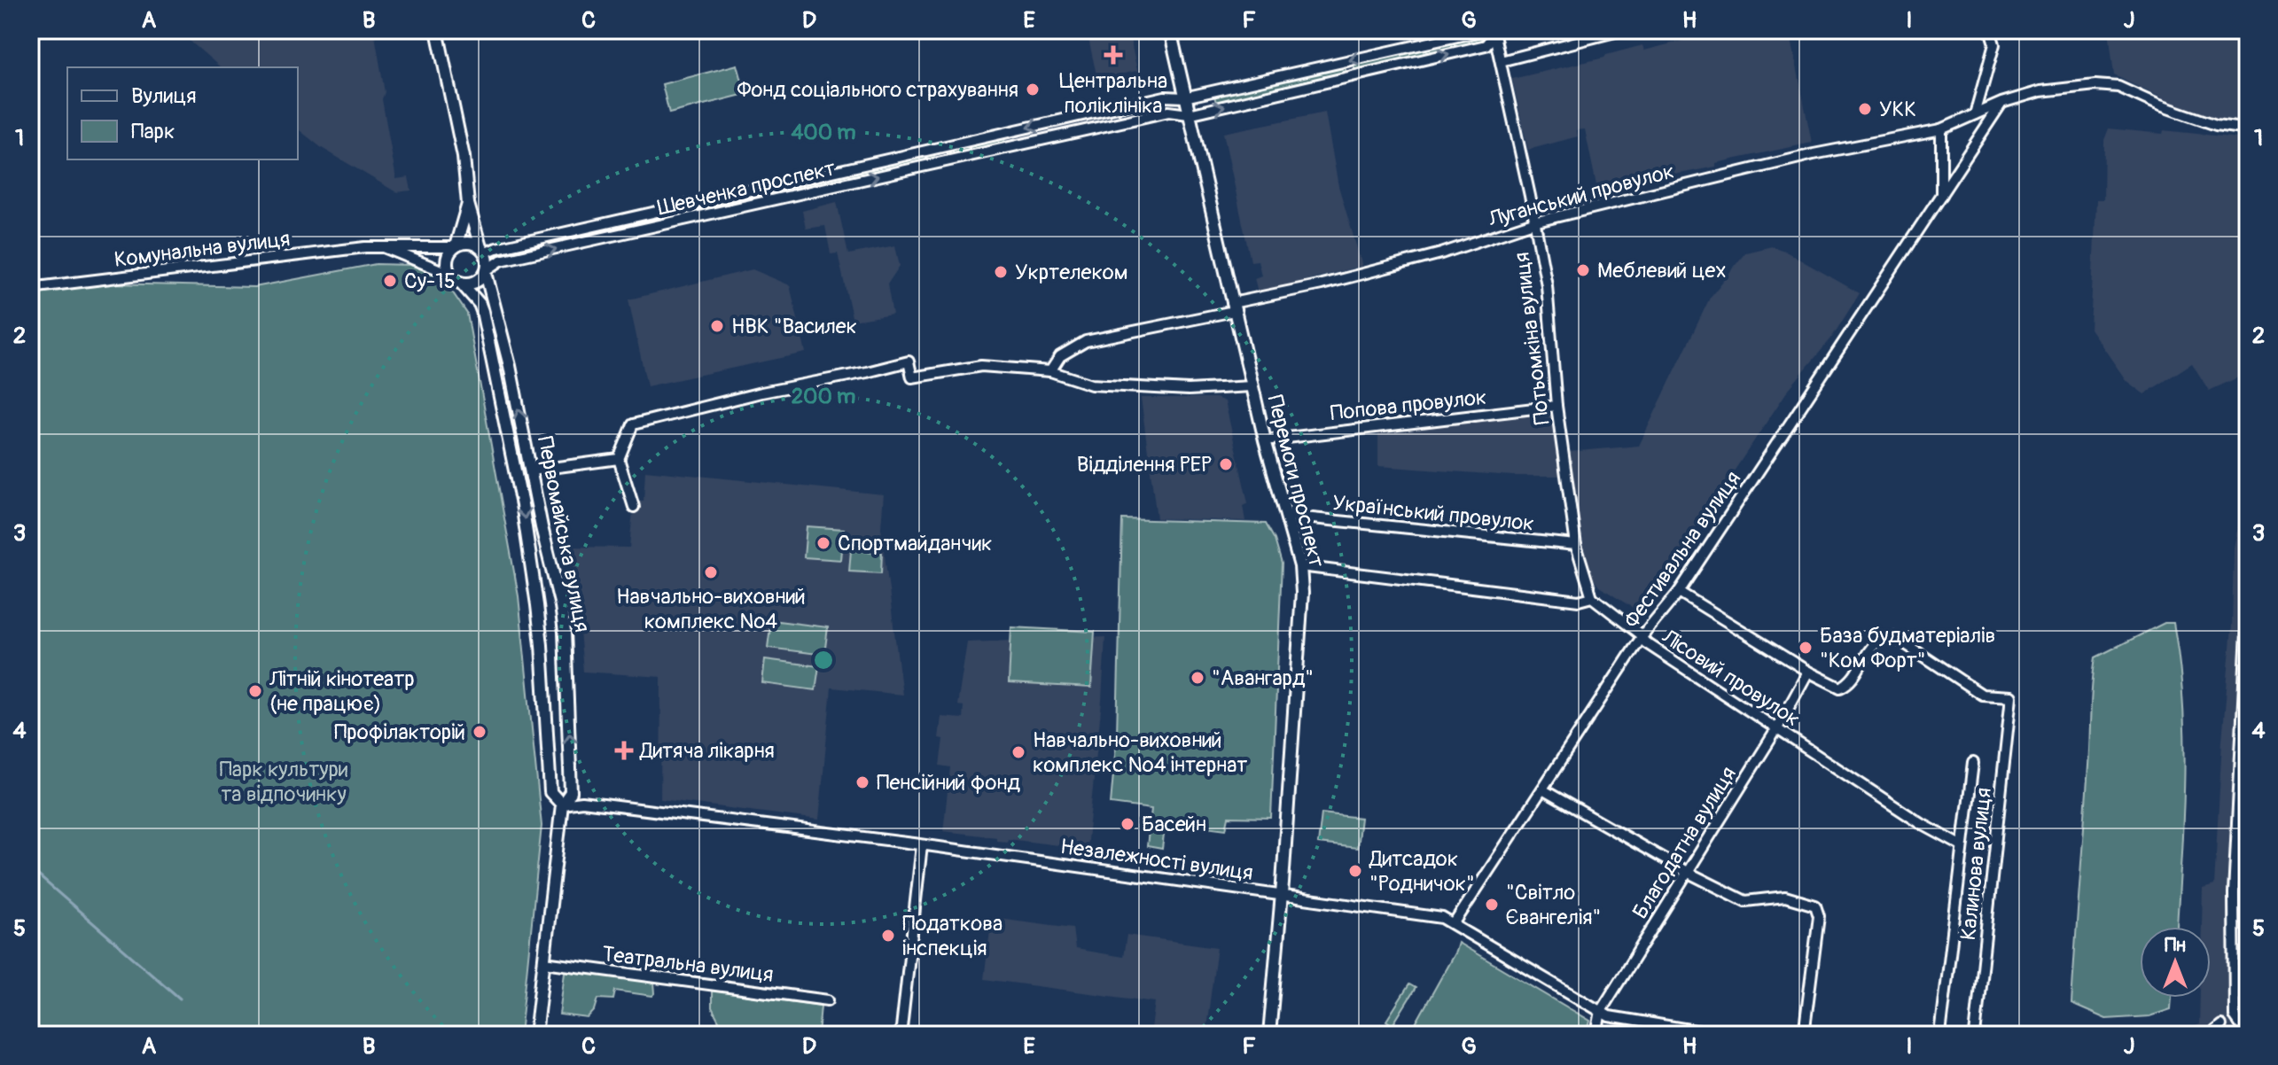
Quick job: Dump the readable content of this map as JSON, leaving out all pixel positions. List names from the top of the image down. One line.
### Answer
{"streets":{"main road":["Перемоги проспект","Первомайська вулиця"],"street":["Шевченка проспект","Луганський провулок","Комунальна вулиця","Потьомкіна вулиця","Попова провулок","Український провулок","Фестивальна вулиця","Лісовий провулок","Благодатна вулиця","Незалежності вулиця","Калинова вулиця","Театральна вулиця"]},"crossings":[["Шевченка проспект","Комунальна вулиця"],["Шевченка проспект","Потьомкіна вулиця"],["Шевченка проспект","Перемоги проспект"],["Шевченка проспект","Первомайська вулиця"],["Луганський провулок","Потьомкіна вулиця"],["Луганський провулок","Перемоги проспект"],["Комунальна вулиця","Первомайська вулиця"],["Потьомкіна вулиця","Попова провулок"],["Потьомкіна вулиця","Український провулок"],["Потьомкіна вулиця","Лісовий провулок"],["Попова провулок","Перемоги проспект"],["Перемоги проспект","Український провулок"],["Перемоги проспект","Незалежності вулиця"],["Первомайська вулиця","Незалежності вулиця"],["Первомайська вулиця","Театральна вулиця"],["Фестивальна вулиця","Лісовий провулок"],["Фестивальна вулиця","Незалежності вулиця"],["Лісовий провулок","Благодатна вулиця"],["Лісовий провулок","Калинова вулиця"],["Благодатна вулиця","Незалежності вулиця"],["Благодатна вулиця","Калинова вулиця"]],"parks":["Парк культури та відпочинку"],"places":{"health":["Центральна поліклініка","Дитяча лікарня"],"other":["Фонд соціального страхування","УКК","Меблевий цех","Укртелеком","Су-15","НВК \"Василек","Відділення РЕР","Спортмайданчик","Навчально-виховний комплекс №4","База будматеріалів \"Ком Форт\"","\"Авангард\"","Літній кінотеатр (не працює)","Профілакторій","Навчально-виховний комплекс №4 інтернат","Пенсійний фонд","Басейн","Дитсадок \"Родничок\"","\"Світло Євангелія\"","Податкова інспекція"]},"legend":["Вулиця","Парк"],"north":"top","grid":{"columns":["A","B","C","D","E","F","G","H","I","J"],"rows":["1","2","3","4","5"]},"rings":["400 m","200 m"]}
